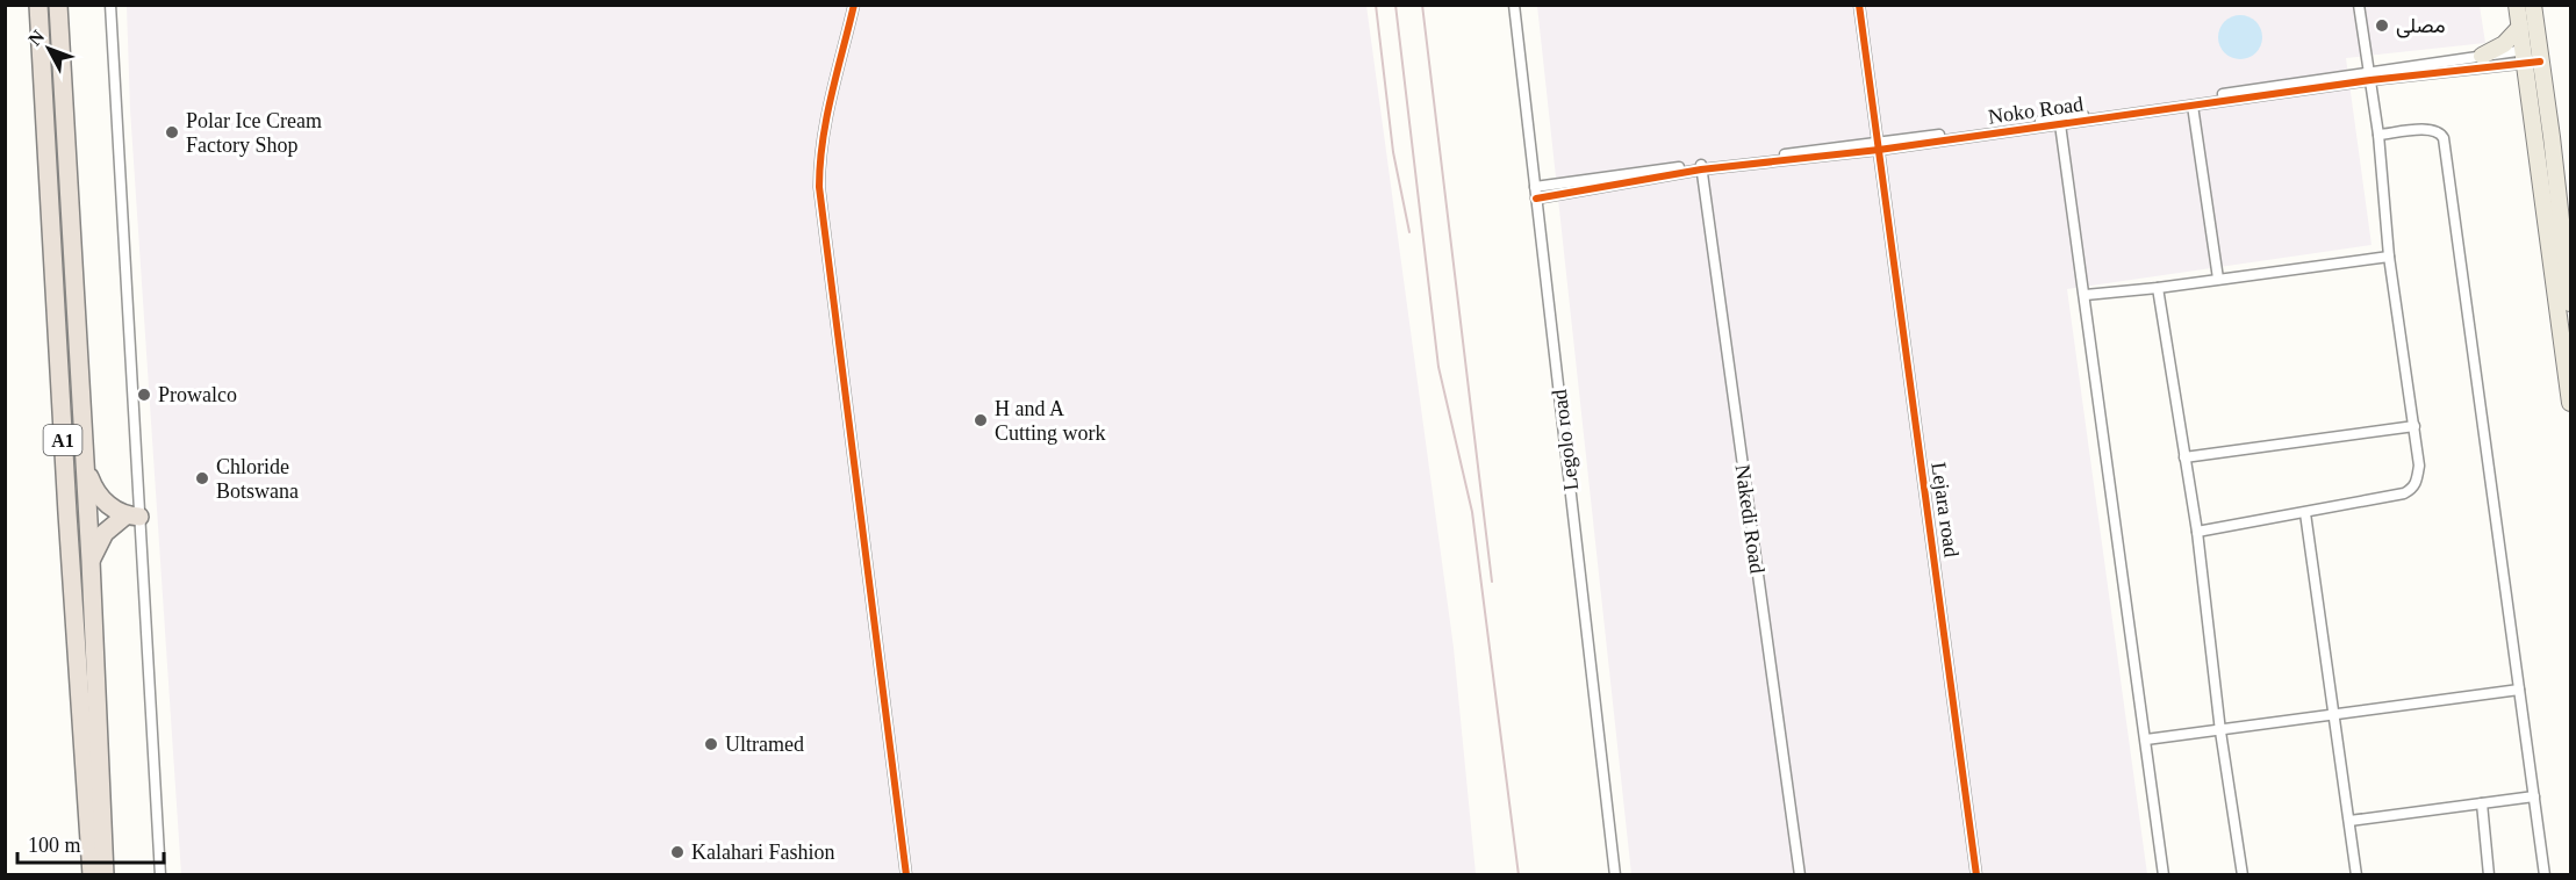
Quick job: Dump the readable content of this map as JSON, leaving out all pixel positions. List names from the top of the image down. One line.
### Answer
{"streets":{"highway":["A1"],"street":["Noko Road","Legolo road","Lejara road","Nakedi Road"]},"crossings":[["Noko Road","Legolo road"],["Noko Road","Lejara road"],["Noko Road","Nakedi Road"]],"places":["مصلى","Polar Ice Cream Factory Shop","Prowalco","H and A Cutting work","Chloride Botswana","Ultramed","Kalahari Fashion"],"scale_bar":"100 m","north":"top left"}
